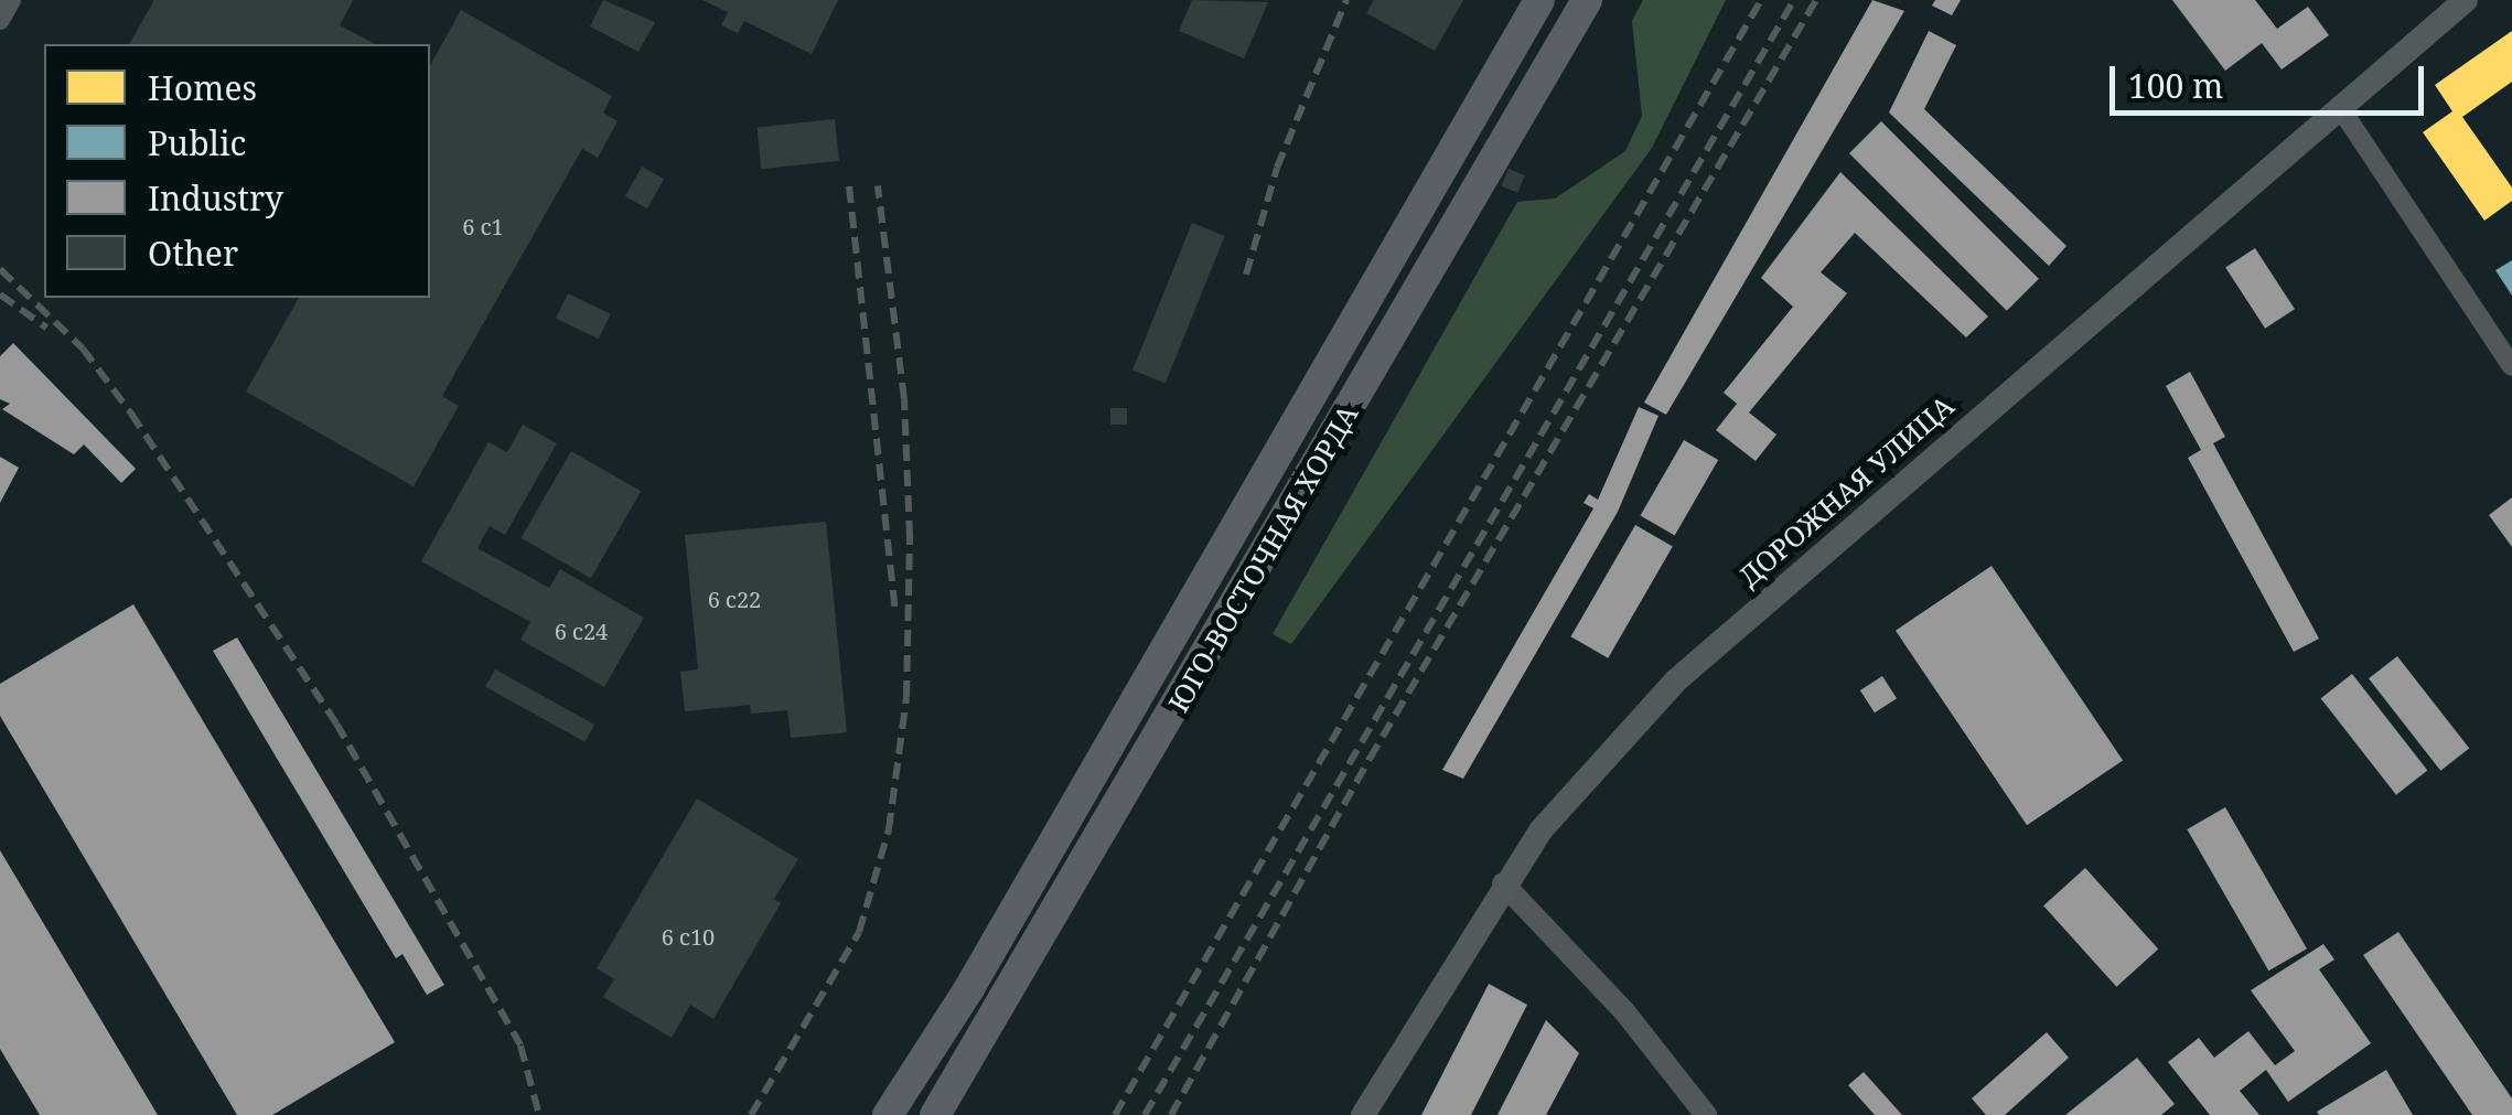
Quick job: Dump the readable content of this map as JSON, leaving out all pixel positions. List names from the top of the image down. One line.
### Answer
{"streets":{"main road":["ДОРОЖНАЯ УЛИЦА","ЮГО-ВОСТОЧНАЯ ХОРДА"]},"house_numbers":["6 с1","6 с22","6 с24","6 с10"],"legend":["Homes","Public","Industry","Other"],"scale_bar":"100 m"}
